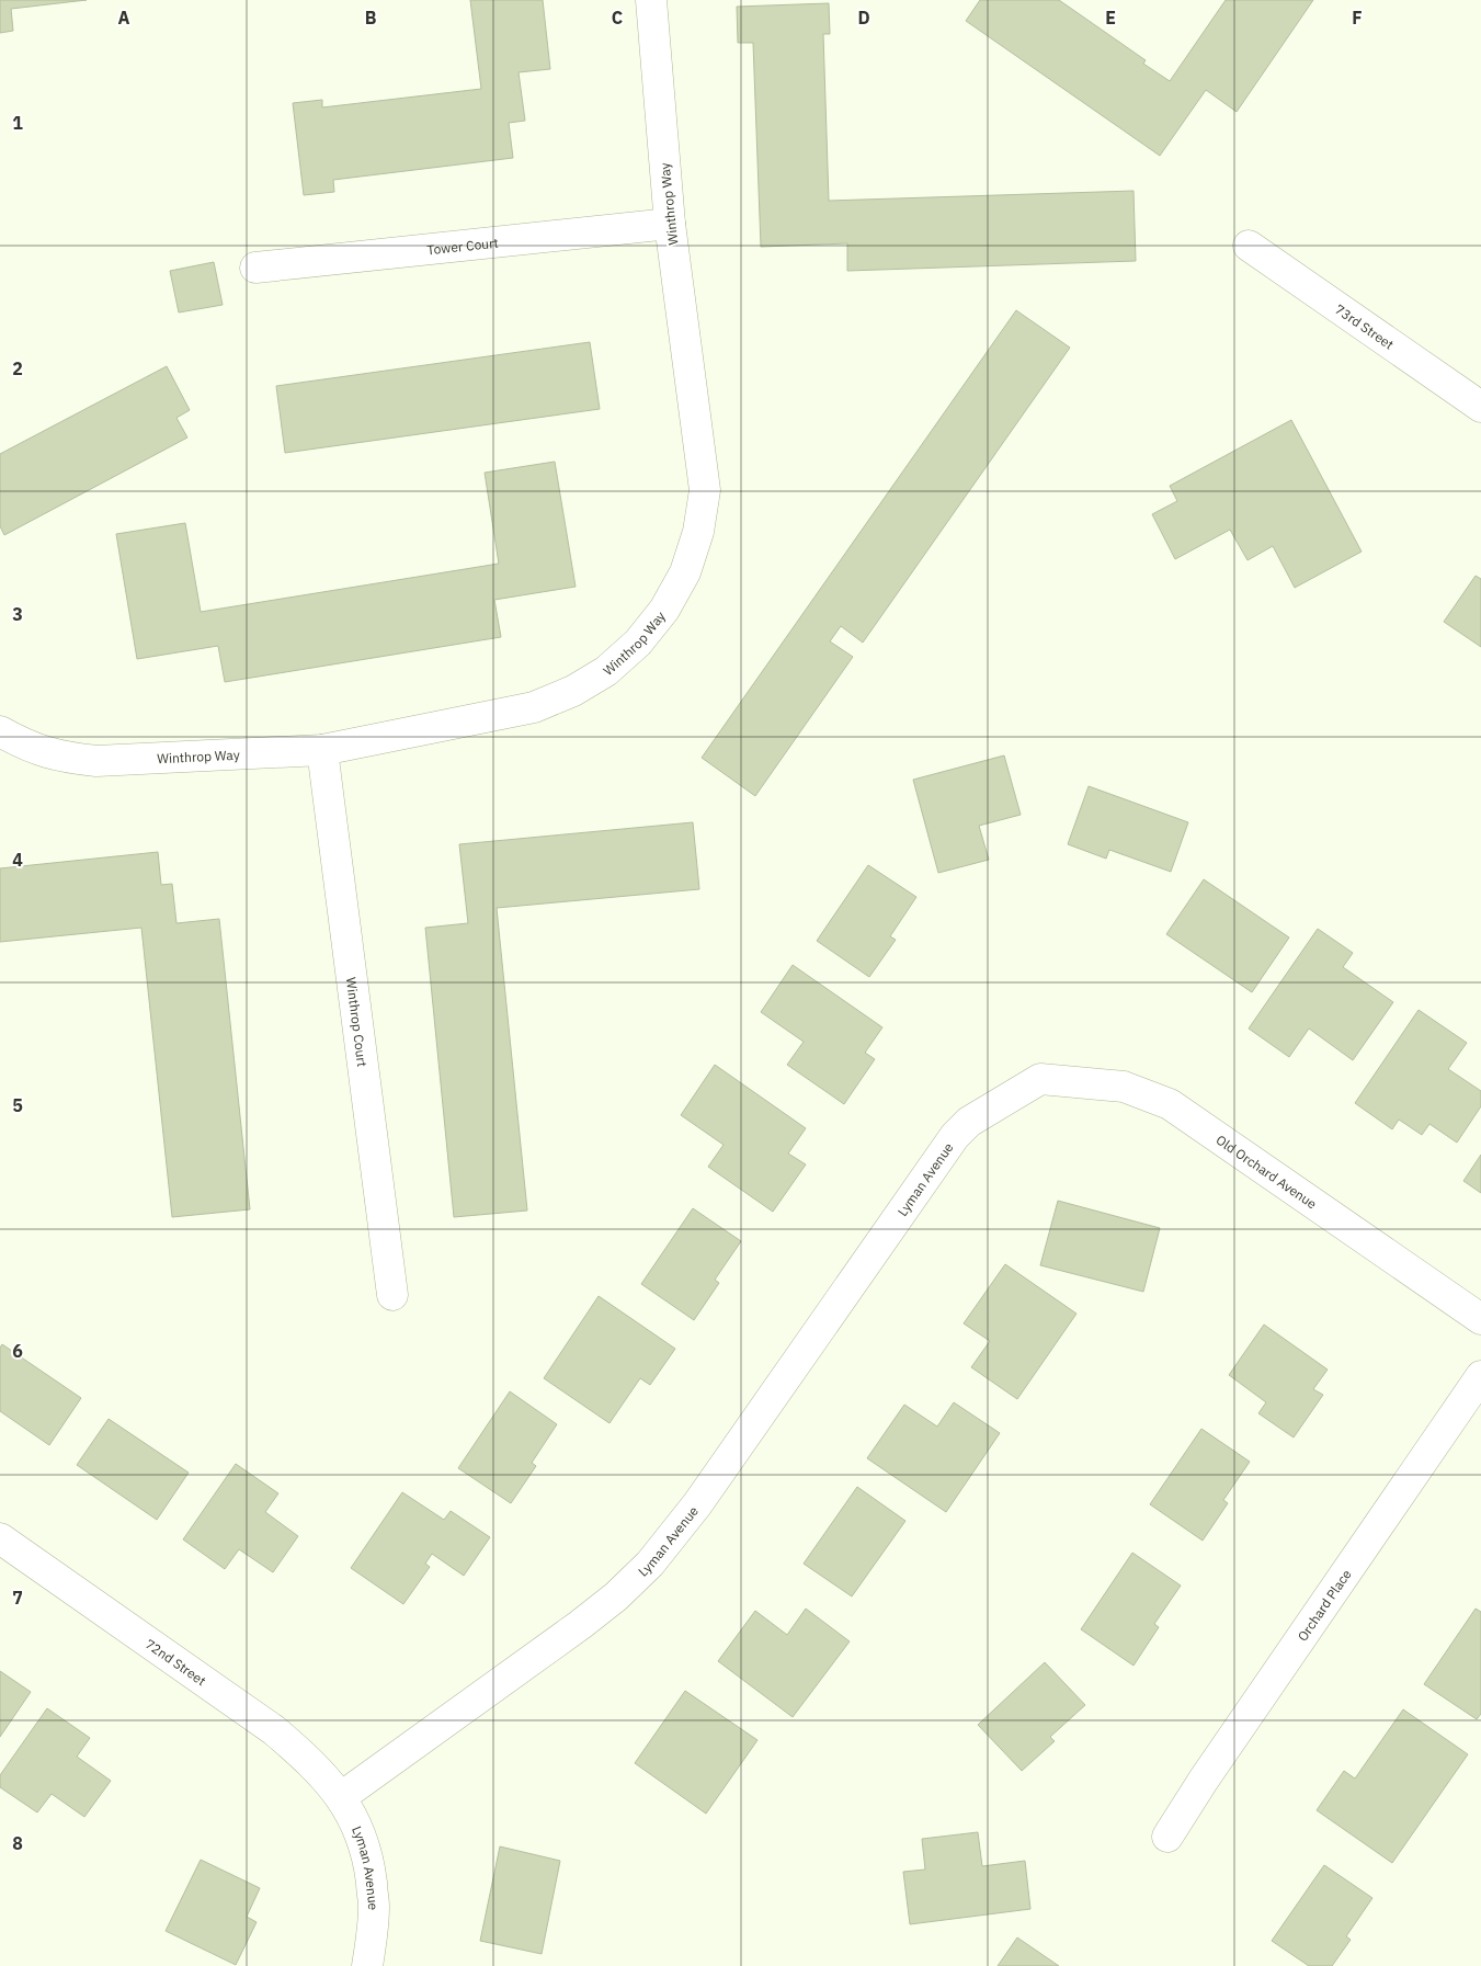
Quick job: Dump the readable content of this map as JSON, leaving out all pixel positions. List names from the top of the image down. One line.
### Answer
{"streets":{"street":["Winthrop Way","Tower Court","73rd Street","Winthrop Court","Old Orchard Avenue","Lyman Avenue","Orchard Place","72nd Street"]},"crossings":[["Winthrop Way","Tower Court"],["Winthrop Way","Winthrop Court"],["Old Orchard Avenue","Lyman Avenue"],["Lyman Avenue","72nd Street"]],"grid":{"columns":["A","B","C","D","E","F"],"rows":["1","2","3","4","5","6","7","8"]}}
